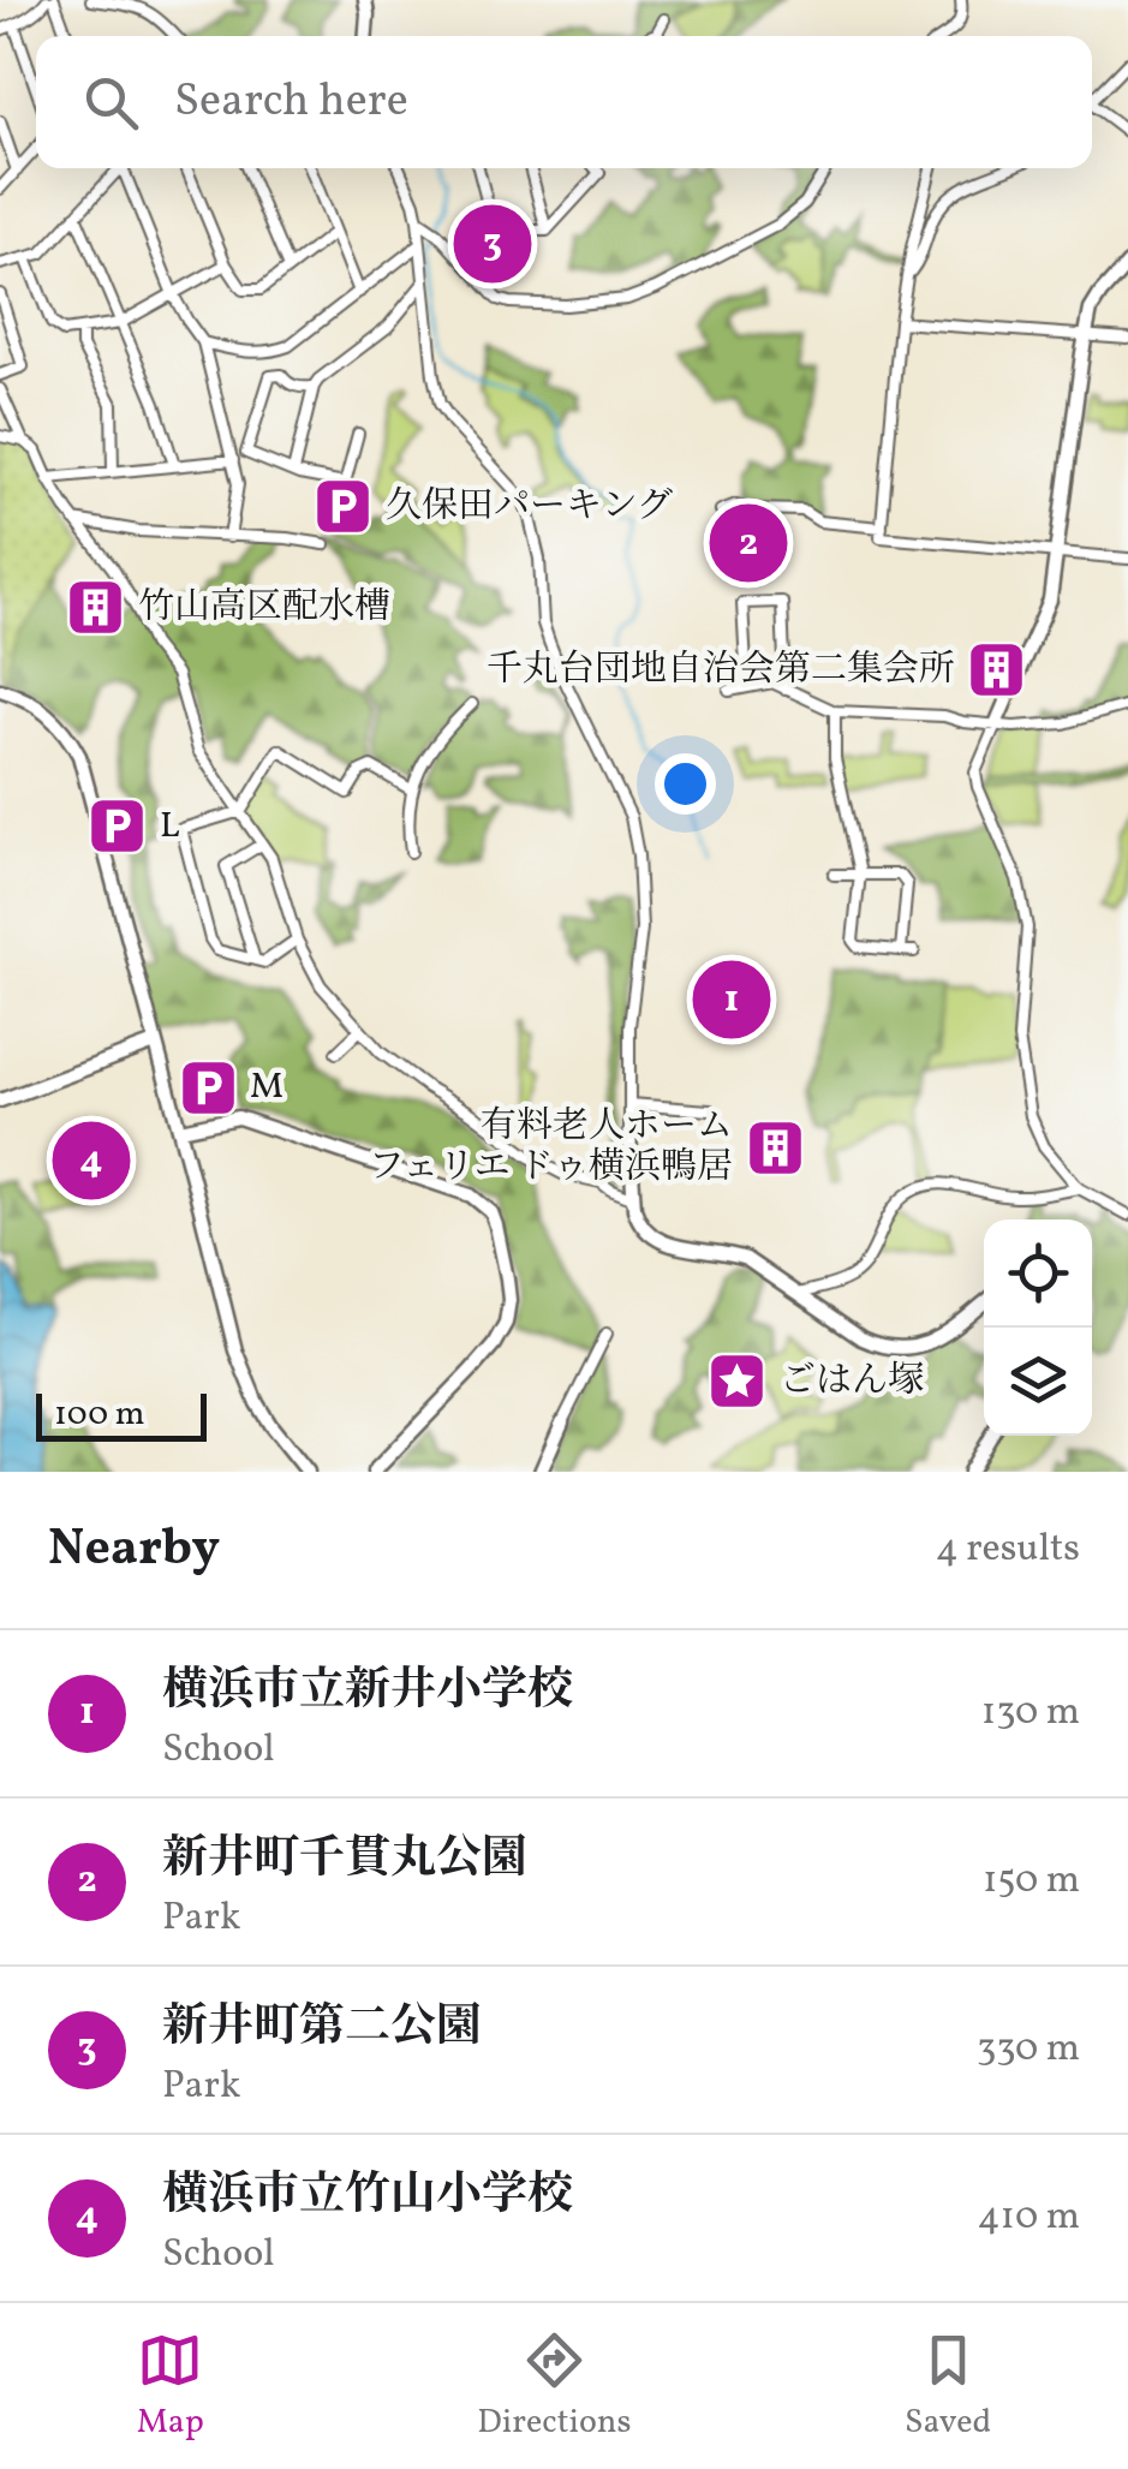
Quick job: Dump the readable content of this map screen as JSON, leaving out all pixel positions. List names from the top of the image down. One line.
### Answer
{"places":{"parking":["久保田パーキング","L","M"],"building":["竹山高区配水槽","千丸台団地自治会第二集会所","有料老人ホーム フェリエ ドゥ横浜鴨居"],"place":["ごはん塚"]},"scale_bar":"100 m","page":{"search":"Search here","pins":["3","2","1","4"],"scale":"100 m","heading":["Nearby","4 results"],"list":[{"mark":"1","name":"横浜市立新井小学校","note":"School","value":"130 m"},{"mark":"2","name":"新井町千貫丸公園","note":"Park","value":"150 m"},{"mark":"3","name":"新井町第二公園","note":"Park","value":"330 m"},{"mark":"4","name":"横浜市立竹山小学校","note":"School","value":"410 m"}],"nav":["Map","Directions","Saved"]}}
